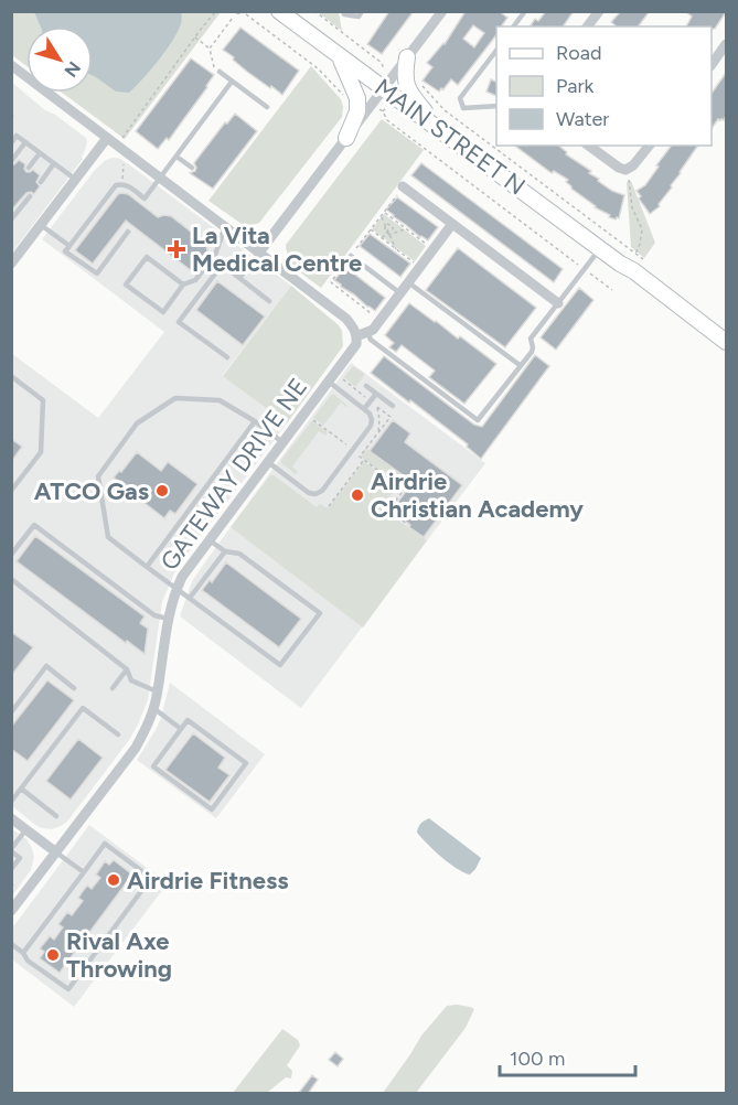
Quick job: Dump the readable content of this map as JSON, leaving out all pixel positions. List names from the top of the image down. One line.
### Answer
{"streets":{"street":["MAIN STREET N","GATEWAY DRIVE NE"]},"places":{"health":["La Vita Medical Centre"],"other":["ATCO Gas","Airdrie Christian Academy","Airdrie Fitness","Rival Axe Throwing"]},"legend":["Road","Park","Water"],"scale_bar":"100 m","north":"bottom right"}
